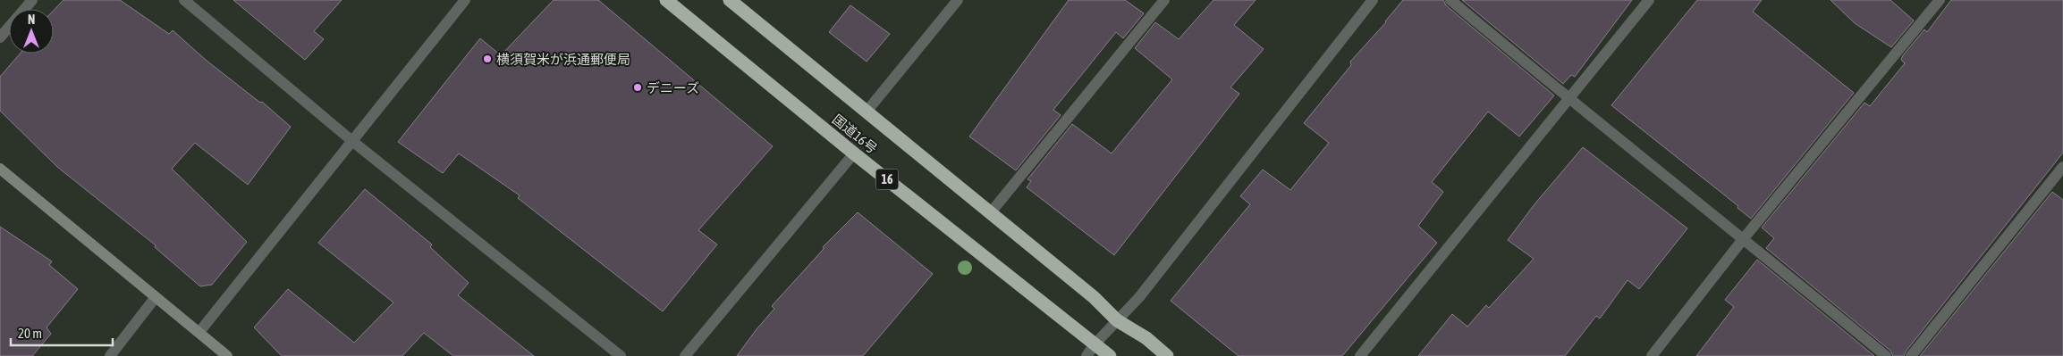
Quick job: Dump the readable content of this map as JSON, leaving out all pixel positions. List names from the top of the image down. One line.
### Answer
{"streets":{"highway":["国道16号","16"]},"places":["横須賀米が浜通郵便局","デニーズ"],"scale_bar":"20 m","north":"top"}
